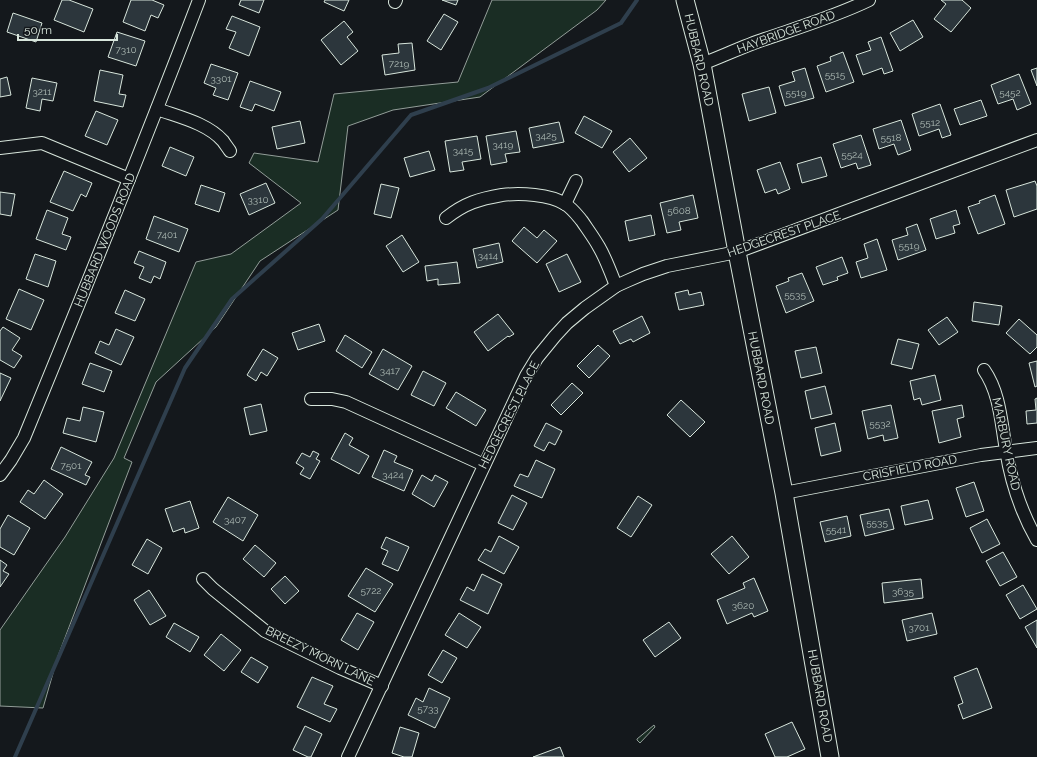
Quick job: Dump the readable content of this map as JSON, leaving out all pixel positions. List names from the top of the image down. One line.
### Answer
{"streets":{"main road":["HUBBARD ROAD"],"street":["HAYBRIDGE ROAD","HEDGECREST PLACE","HUBBARD WOODS ROAD","MARBURY ROAD","CRISFIELD ROAD","BREEZY MORN LANE"]},"crossings":[["HAYBRIDGE ROAD","HUBBARD ROAD"],["HUBBARD ROAD","HEDGECREST PLACE"],["HUBBARD ROAD","CRISFIELD ROAD"],["HEDGECREST PLACE","BREEZY MORN LANE"],["MARBURY ROAD","CRISFIELD ROAD"]],"house_numbers":["7310","7219","5515","3301","3211","5519","5452","5512","3425","5518","3419","3415","5524","3310","5608","7401","5519","3414","5535","3417","5532","7501","3424","3407","5535","5541","5722","3635","3620","3701","5733"],"scale_bar":"50 m"}
